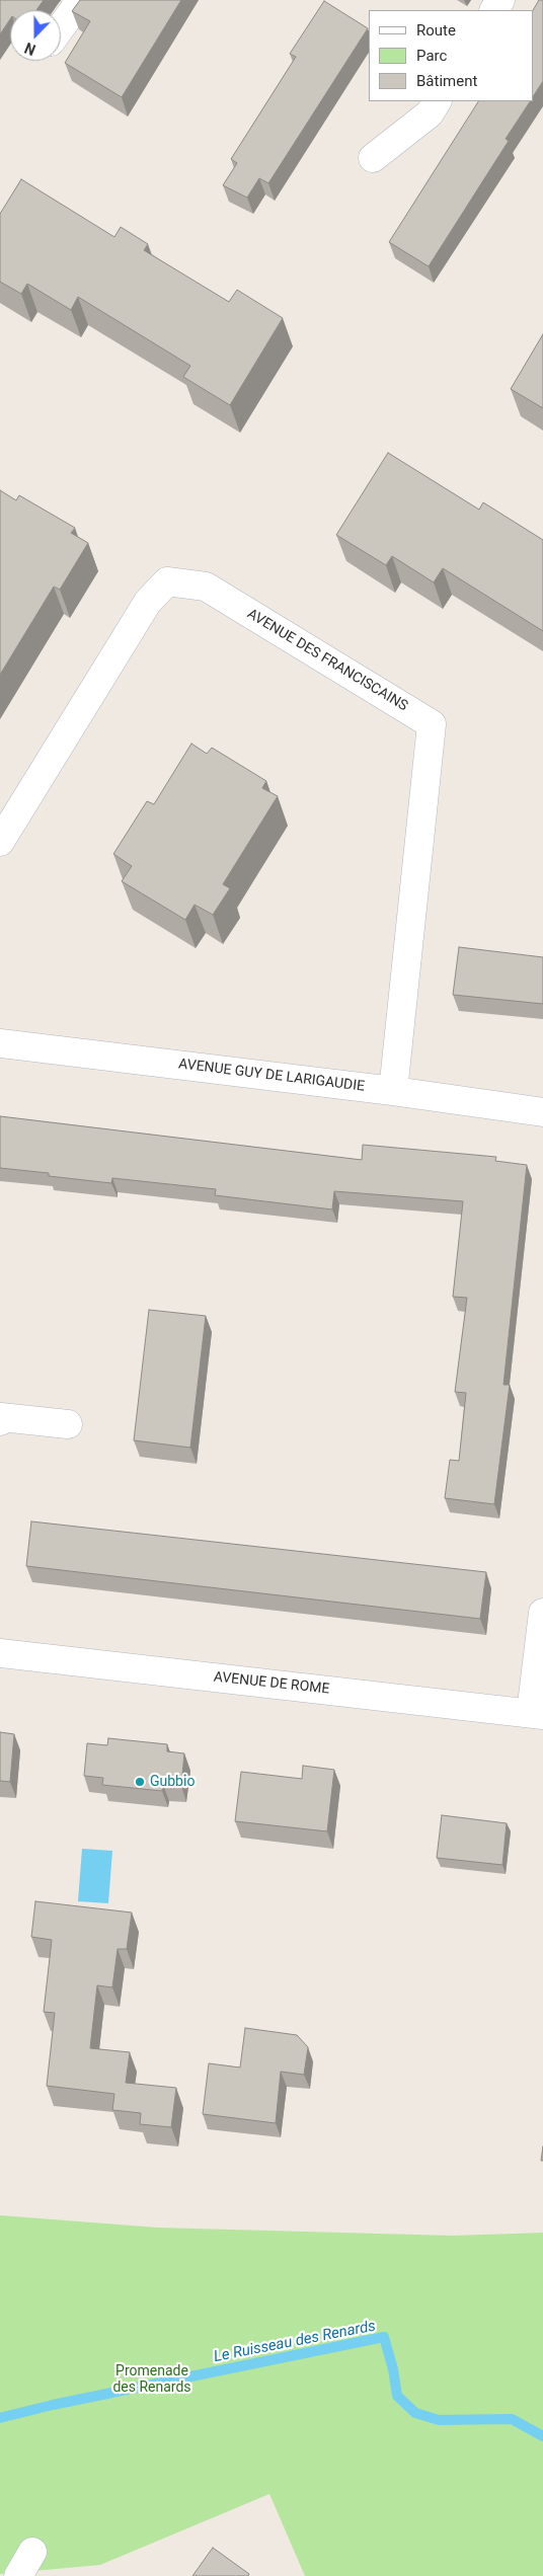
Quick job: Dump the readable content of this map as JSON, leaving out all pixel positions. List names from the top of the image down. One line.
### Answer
{"streets":{"street":["AVENUE DES FRANCISCAINS","AVENUE GUY DE LARIGAUDIE","AVENUE DE ROME"]},"crossings":[["AVENUE DES FRANCISCAINS","AVENUE GUY DE LARIGAUDIE"]],"water":["Le Ruisseau des Renards"],"parks":["Promenade des Renards"],"places":["Gubbio"],"legend":["Route","Parc","Bâtiment"],"north":"bottom"}
